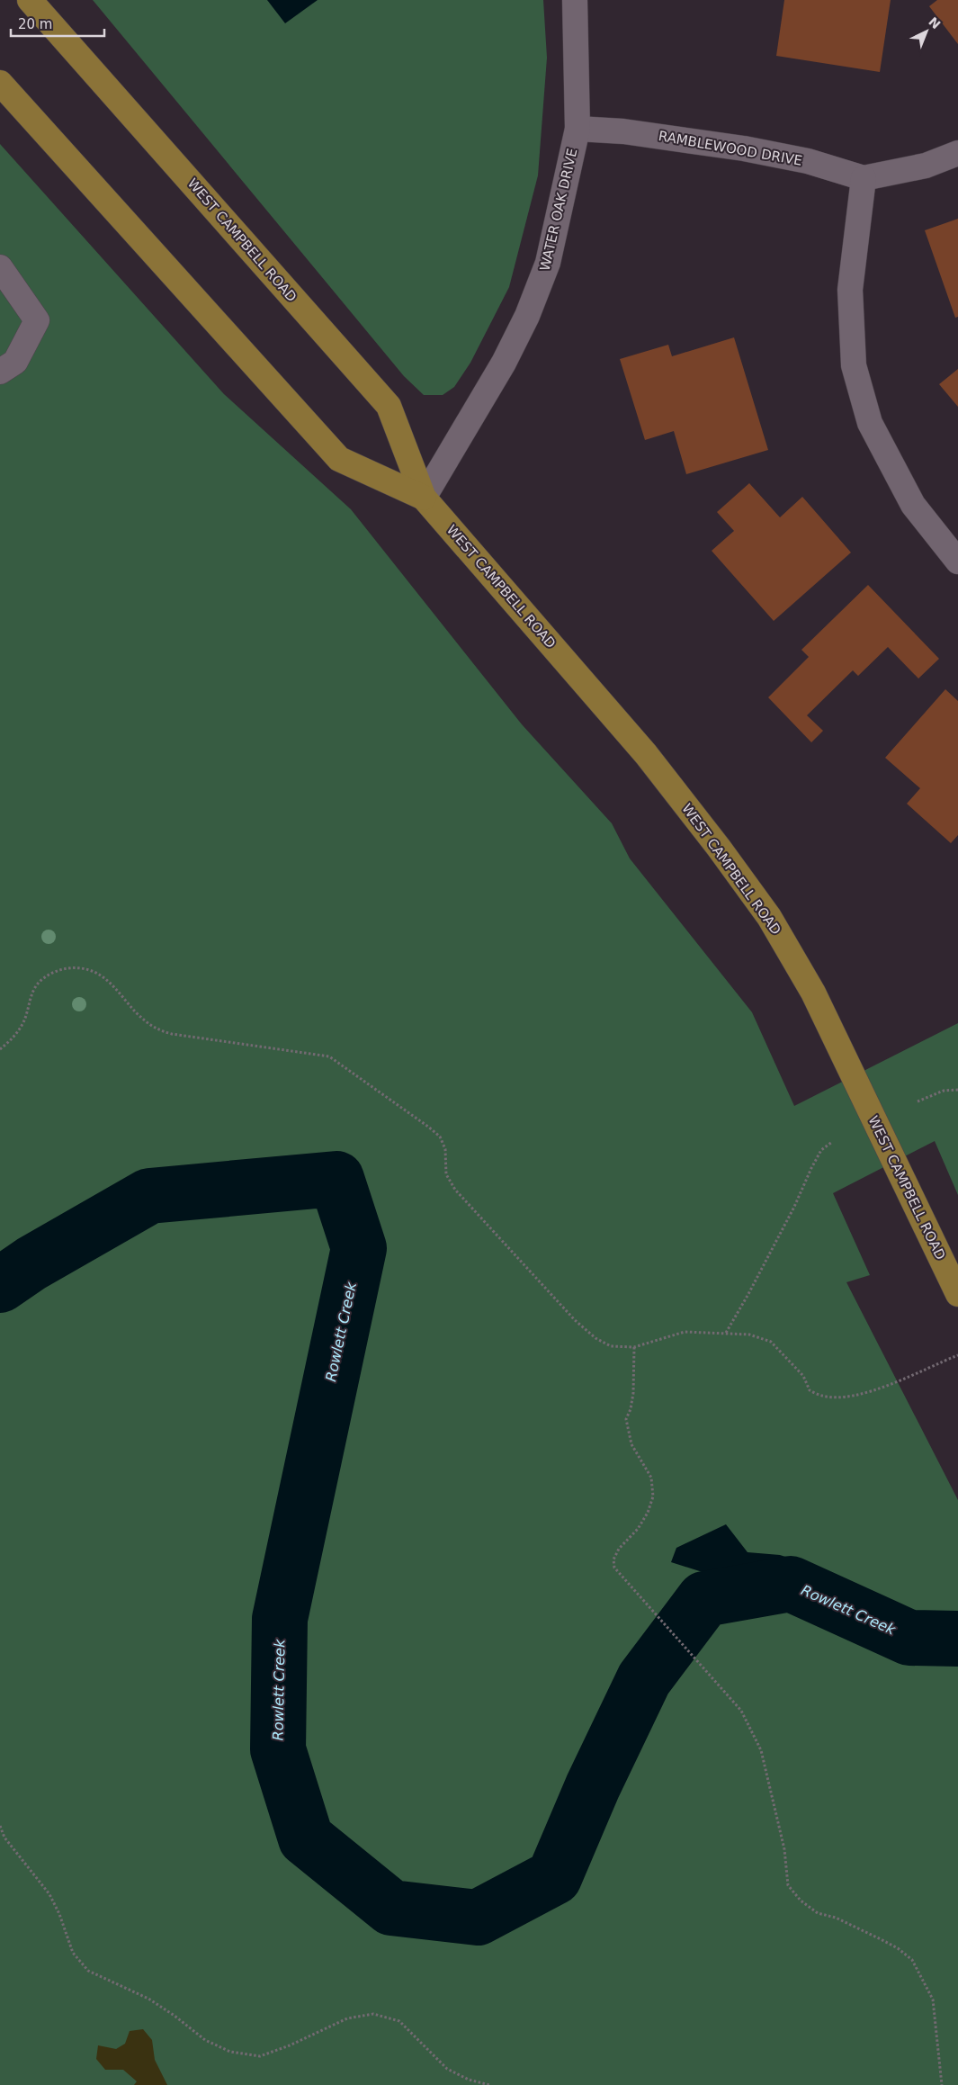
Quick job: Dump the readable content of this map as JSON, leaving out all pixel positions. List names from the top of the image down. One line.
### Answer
{"streets":{"main road":["WEST CAMPBELL ROAD"],"street":["RAMBLEWOOD DRIVE","WATER OAK DRIVE"]},"crossings":[["RAMBLEWOOD DRIVE","WATER OAK DRIVE"],["WATER OAK DRIVE","WEST CAMPBELL ROAD"]],"water":["Rowlett Creek"],"scale_bar":"20 m","north":"top right"}
